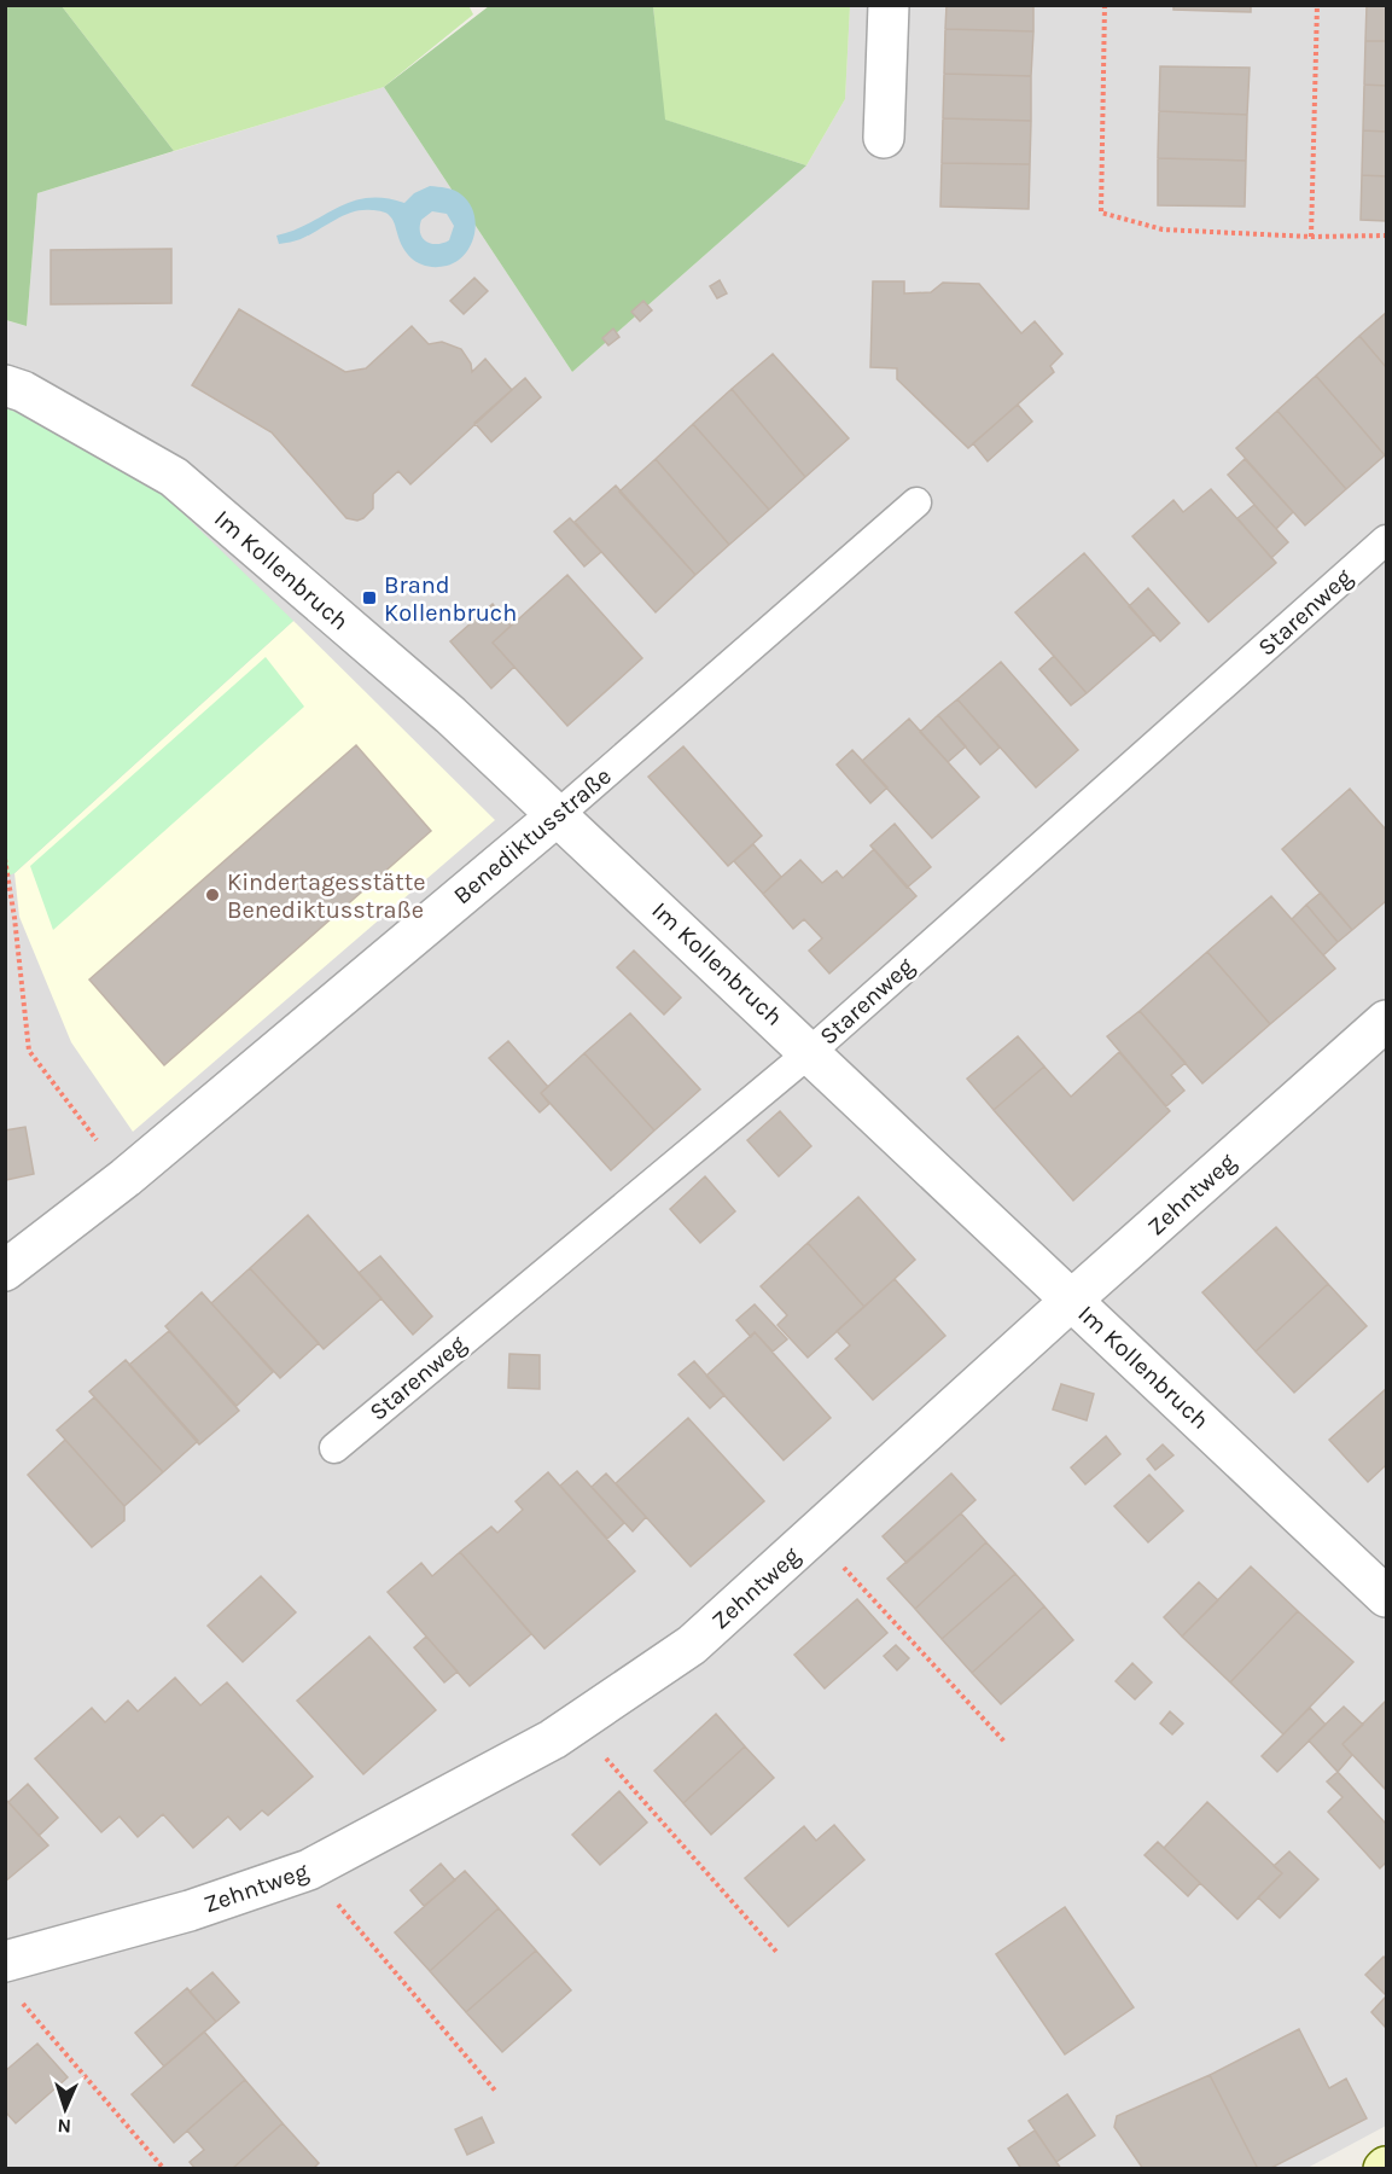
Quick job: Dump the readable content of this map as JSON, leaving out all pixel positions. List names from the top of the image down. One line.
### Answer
{"streets":{"street":["Im Kollenbruch","Benediktusstraße","Zehntweg"],"lane":["Starenweg"]},"crossings":[["Im Kollenbruch","Starenweg"],["Im Kollenbruch","Benediktusstraße"],["Im Kollenbruch","Zehntweg"]],"places":{"transit":["Brand Kollenbruch"],"other":["Kindertagesstätte Benediktusstraße"]},"north":"bottom"}
